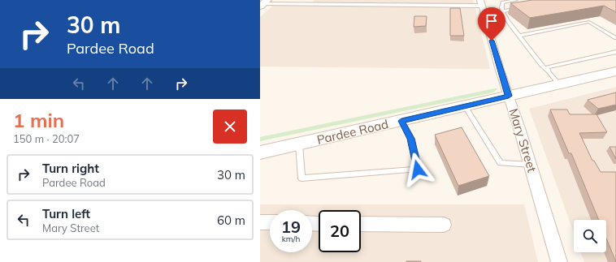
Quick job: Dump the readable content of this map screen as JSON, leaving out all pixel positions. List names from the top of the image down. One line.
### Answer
{"streets":{"main road":["Pardee Road"],"street":["Mary Street"]},"crossings":[["Pardee Road","Mary Street"]],"page":{"turn":["30 m","Pardee Road"],"heading":["1 min","150 m · 20:07"],"list":[{"name":"Turn right","note":"Pardee Road","value":"30 m"},{"name":"Turn left","note":"Mary Street","value":"60 m"}],"speed":"19 km/h","limit":"20"}}
